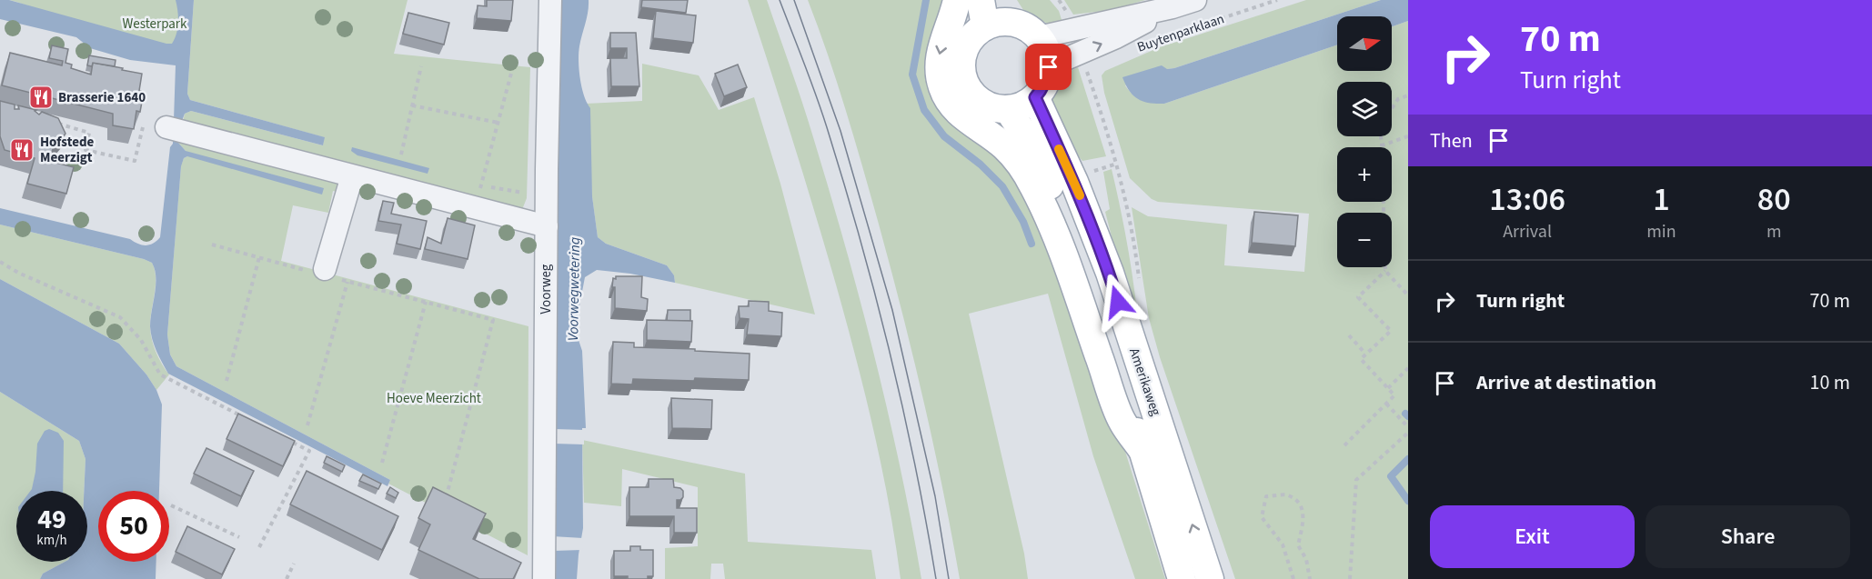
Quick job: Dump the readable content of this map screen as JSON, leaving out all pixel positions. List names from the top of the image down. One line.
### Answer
{"streets":{"main road":["Amerikaweg"],"street":["Buytenparklaan","Voorweg"]},"crossings":[["Buytenparklaan","Amerikaweg"]],"water":["Voorwegwetering"],"parks":["Westerpark","Hoeve Meerzicht"],"places":{"restaurant":["Brasserie 1640","Hofstede Meerzigt"]},"north":"right","page":{"turn":["70 m","Turn right"],"map_buttons":["+","−"],"then":"Then","eta":["13:06","Arrival","1","min","80","m"],"list":[{"name":"Turn right","value":"70 m"},{"name":"Arrive at destination","value":"10 m"}],"speed":"49 km/h","limit":"50","buttons":["Exit","Share"]}}
